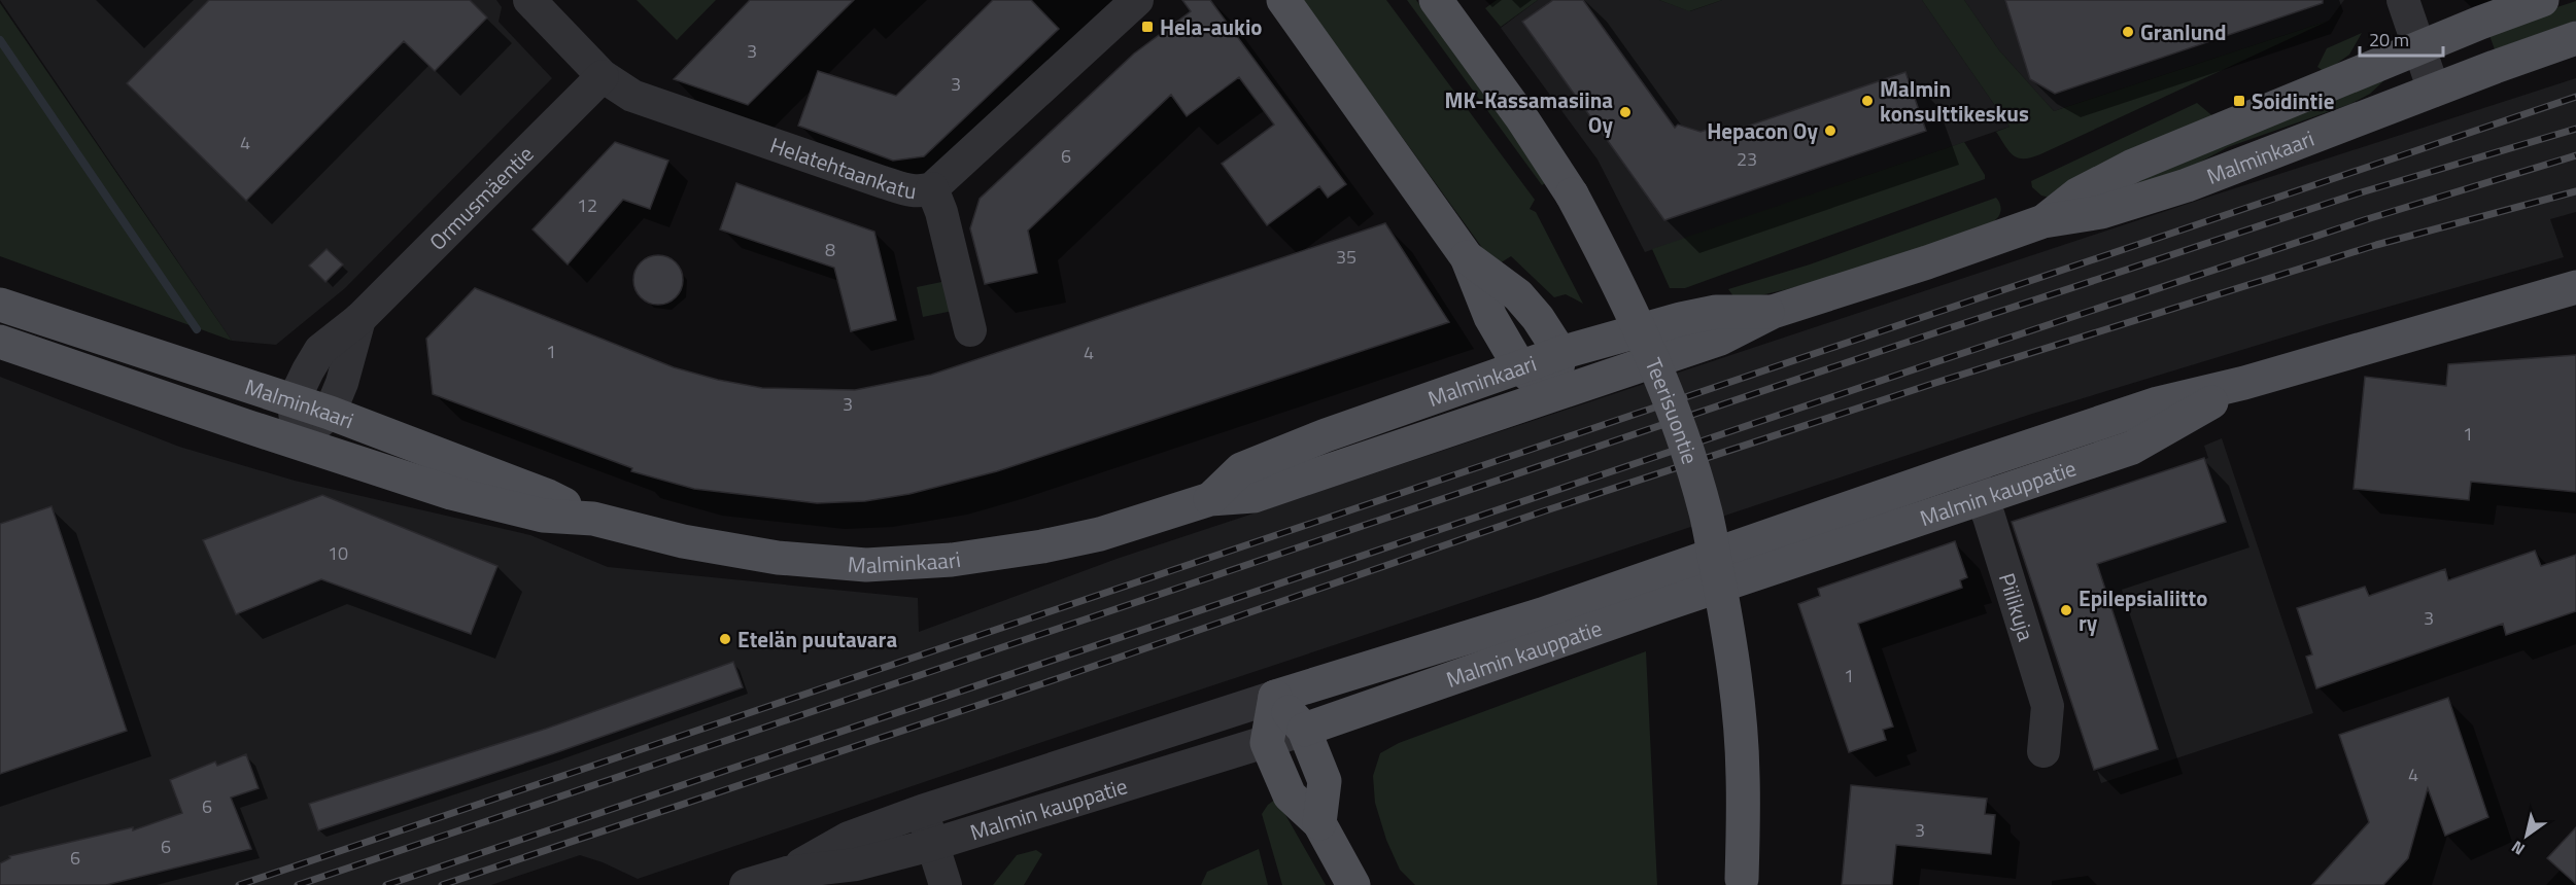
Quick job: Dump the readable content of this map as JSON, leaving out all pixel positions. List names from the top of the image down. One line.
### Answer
{"streets":{"main road":["Malminkaari","Teerisuontie","Malmin kauppatie"],"street":["Helatehtaankatu","Ormusmäentie","Piilikuja"]},"crossings":[["Malminkaari","Ormusmäentie"],["Helatehtaankatu","Ormusmäentie"],["Malmin kauppatie","Piilikuja"]],"places":{"transit":["Hela-aukio","Soidintie"],"other":["Granlund","Malmin konsulttikeskus","MK-Kassamasiina Oy","Hepacon Oy","Epilepsialiitto ry","Etelän puutavara"]},"house_numbers":["3","3","4","6","23","12","8","35","1","4","3","1","10","3","1","4","6","3","6","6"],"scale_bar":"20 m","north":"bottom left"}
